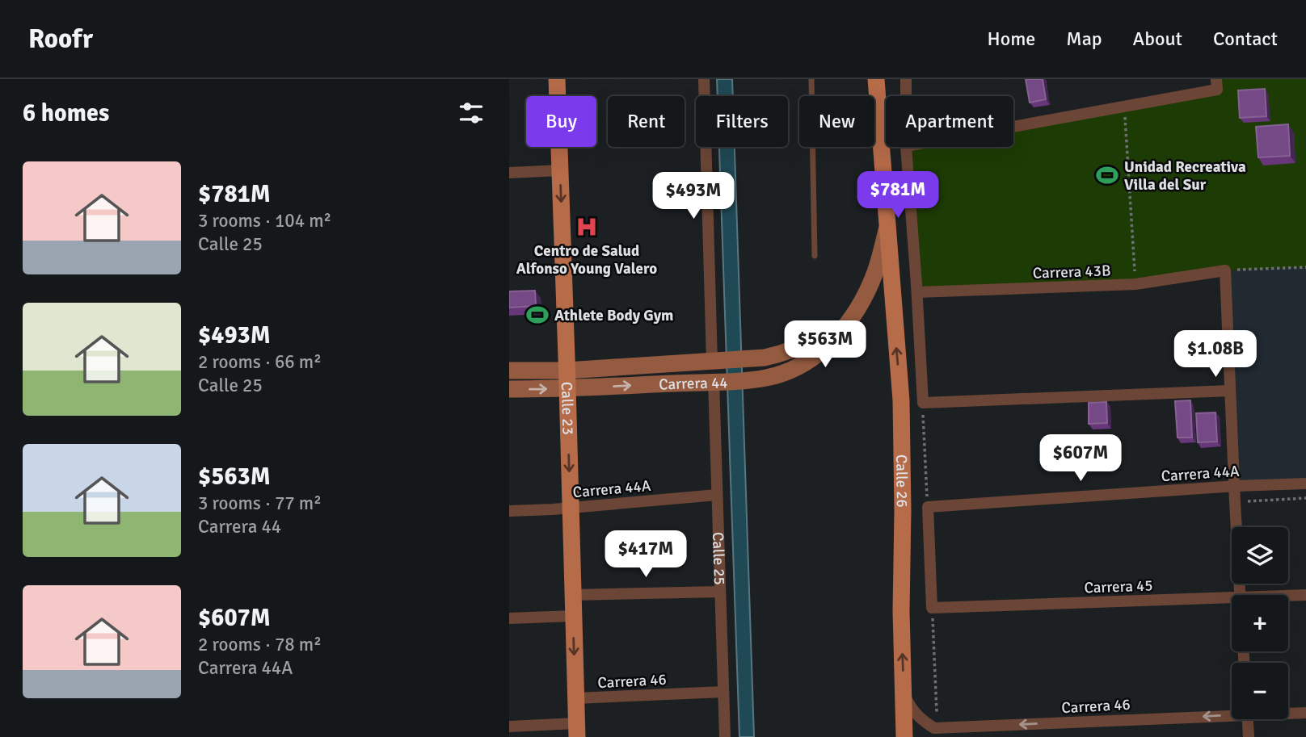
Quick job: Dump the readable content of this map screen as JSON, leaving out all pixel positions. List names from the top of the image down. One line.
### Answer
{"streets":{"main road":["Carrera 44","Calle 23","Calle 26"],"street":["Carrera 43B","Carrera 44A","Calle 25","Carrera 45","Carrera 46"]},"crossings":[["Carrera 44","Calle 23"],["Carrera 44","Calle 26"],["Carrera 44","Calle 25"],["Calle 23","Carrera 44A"],["Calle 23","Carrera 46"],["Carrera 44A","Calle 26"],["Carrera 44A","Calle 25"],["Calle 26","Carrera 45"],["Calle 26","Carrera 46"],["Calle 25","Carrera 46"]],"one_way":["Calle 23","Calle 26","Carrera 46"],"places":{"sports":["Unidad Recreativa Villa del Sur","Athlete Body Gym"],"hospital":["Centro de Salud Alfonso Young Valero"]},"page":{"header":"Roofr","nav":["Home","Map","About","Contact"],"heading":"6 homes","chip":["Buy","Rent","Filters","New","Apartment"],"list":[{"name":"$781M","note":"3 rooms · 104 m² · Calle 25"},{"name":"$493M","note":"2 rooms · 66 m² · Calle 25"},{"name":"$563M","note":"3 rooms · 77 m² · Carrera 44"},{"name":"$607M","note":"2 rooms · 78 m² · Carrera 44A"}],"price":["$781M","$493M","$563M","$1.08B","$607M","$417M"],"map_buttons":["+","−"]}}
